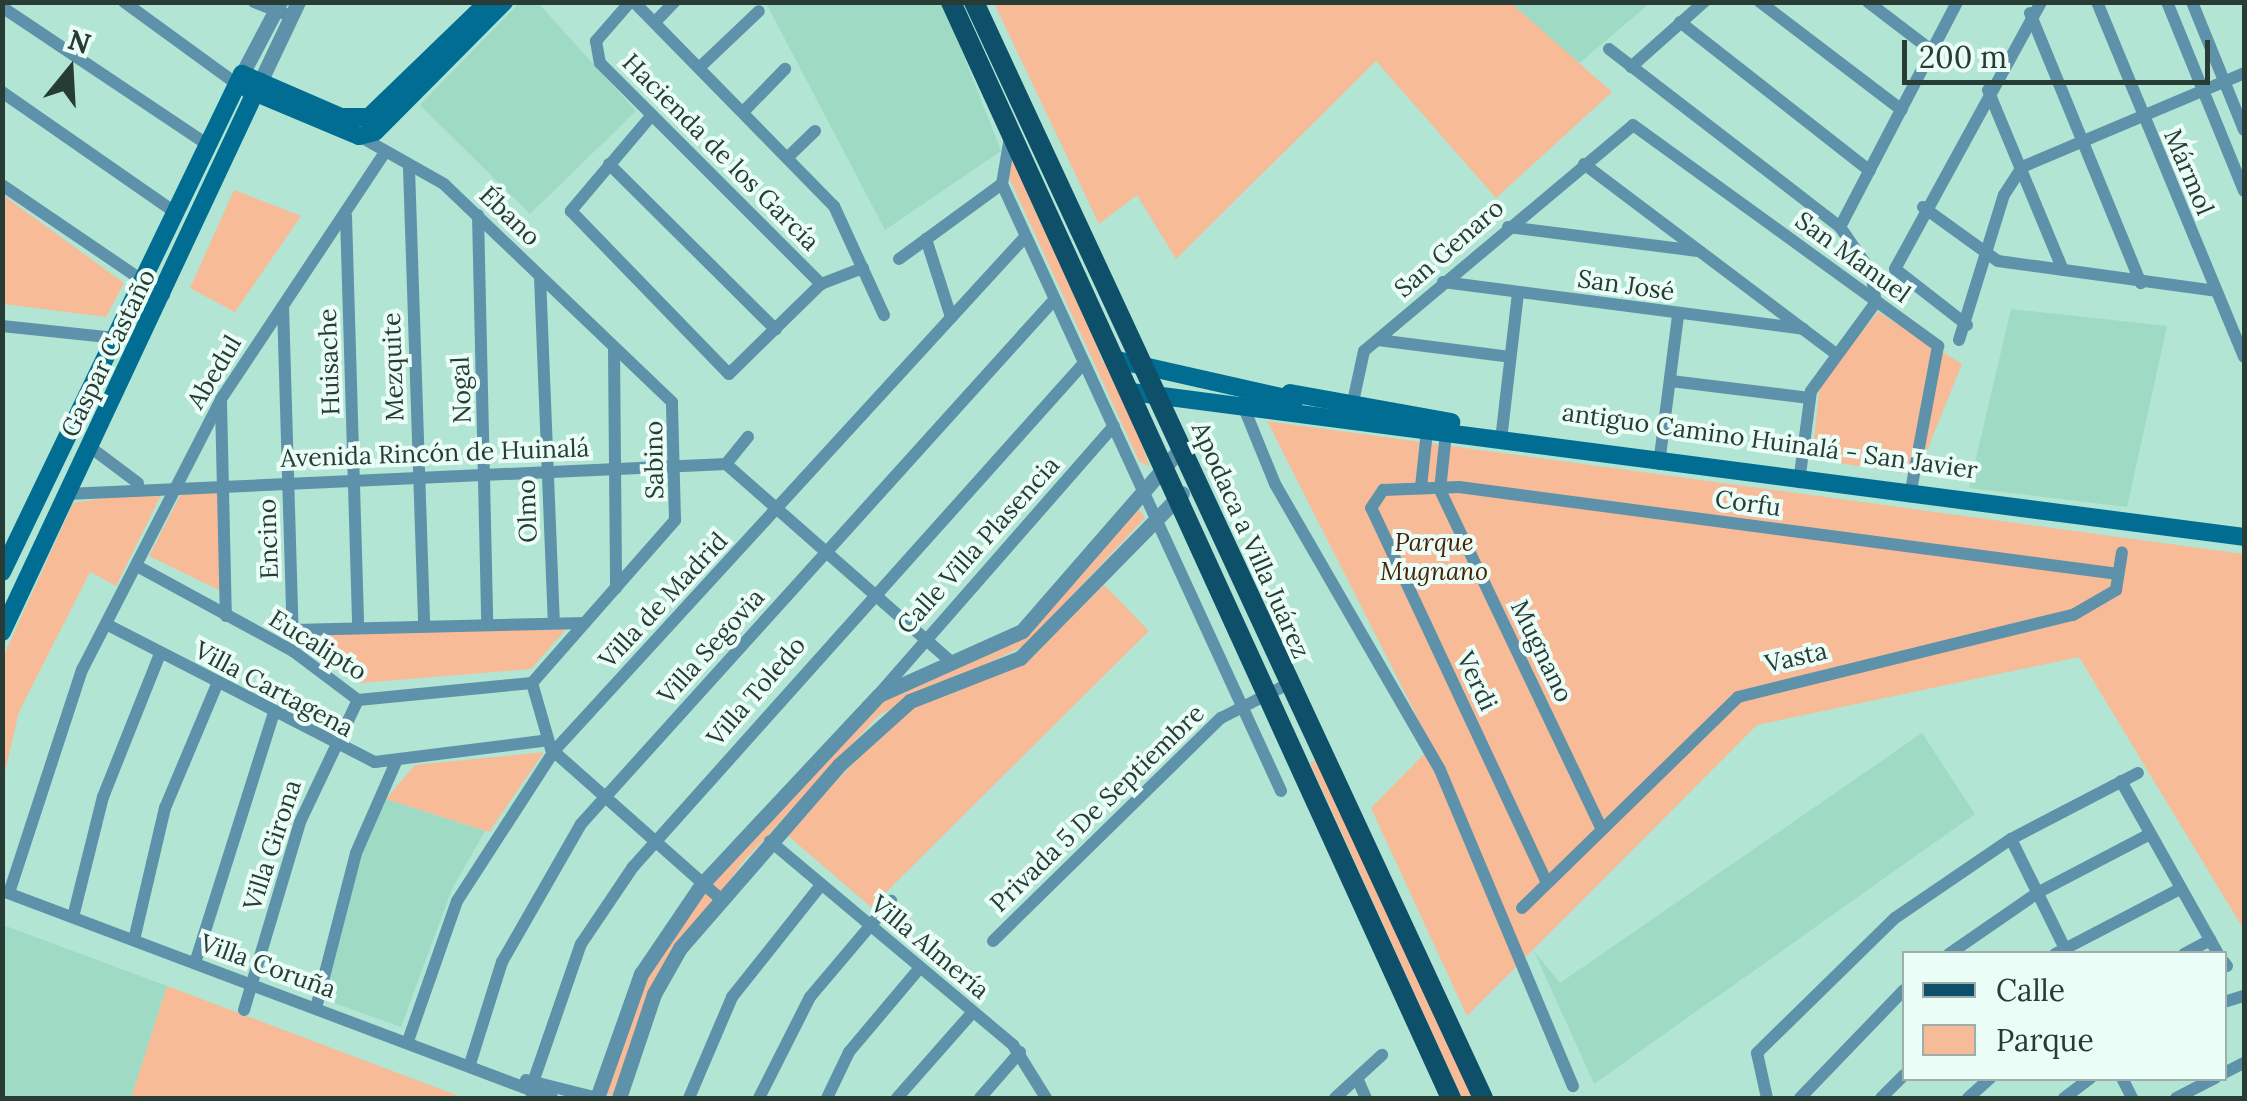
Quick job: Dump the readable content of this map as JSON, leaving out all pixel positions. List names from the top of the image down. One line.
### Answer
{"streets":{"main road":["Gaspar Castaño","antiguo Camino Huinalá - San Javier","Apodaca a Villa Juárez"],"street":["Hacienda de los García","Mármol","Ébano","San Genaro","San Manuel","San José","Huisache","Mezquite","Abedul","Nogal","Avenida Rincón de Huinalá","Sabino","Corfu","Olmo","Encino","Calle Villa Plasencia","Villa de Madrid","Eucalipto","Villa Segovia","Mugnano","Vasta","Verdi","Villa Cartagena","Villa Toledo","Privada 5 De Septiembre","Villa Girona","Villa Almería","Villa Coruña"]},"crossings":[["Ébano","Mezquite"],["Ébano","Abedul"],["Ébano","Nogal"],["Ébano","Sabino"],["Ébano","Olmo"],["San Genaro","San Manuel"],["San Genaro","San José"],["San Manuel","antiguo Camino Huinalá - San Javier"],["Gaspar Castaño","Avenida Rincón de Huinalá"],["Huisache","Abedul"],["Huisache","Avenida Rincón de Huinalá"],["Mezquite","Avenida Rincón de Huinalá"],["Abedul","Avenida Rincón de Huinalá"],["Abedul","Encino"],["Abedul","Eucalipto"],["Abedul","Villa Cartagena"],["Abedul","Villa Coruña"],["Nogal","Avenida Rincón de Huinalá"],["Avenida Rincón de Huinalá","Sabino"],["Avenida Rincón de Huinalá","Olmo"],["Avenida Rincón de Huinalá","Encino"],["Corfu","Mugnano"],["Corfu","Vasta"],["Corfu","Verdi"],["Encino","Eucalipto"],["Apodaca a Villa Juárez","Privada 5 De Septiembre"],["Villa de Madrid","Villa Cartagena"],["Villa de Madrid","Villa Coruña"],["Eucalipto","Villa Girona"],["Villa Segovia","Villa Coruña"],["Mugnano","Vasta"],["Vasta","Verdi"],["Villa Cartagena","Villa Girona"],["Villa Toledo","Villa Coruña"],["Villa Girona","Villa Coruña"]],"parks":["Parque Mugnano"],"legend":["Calle","Parque"],"scale_bar":"200 m","north":"top"}
